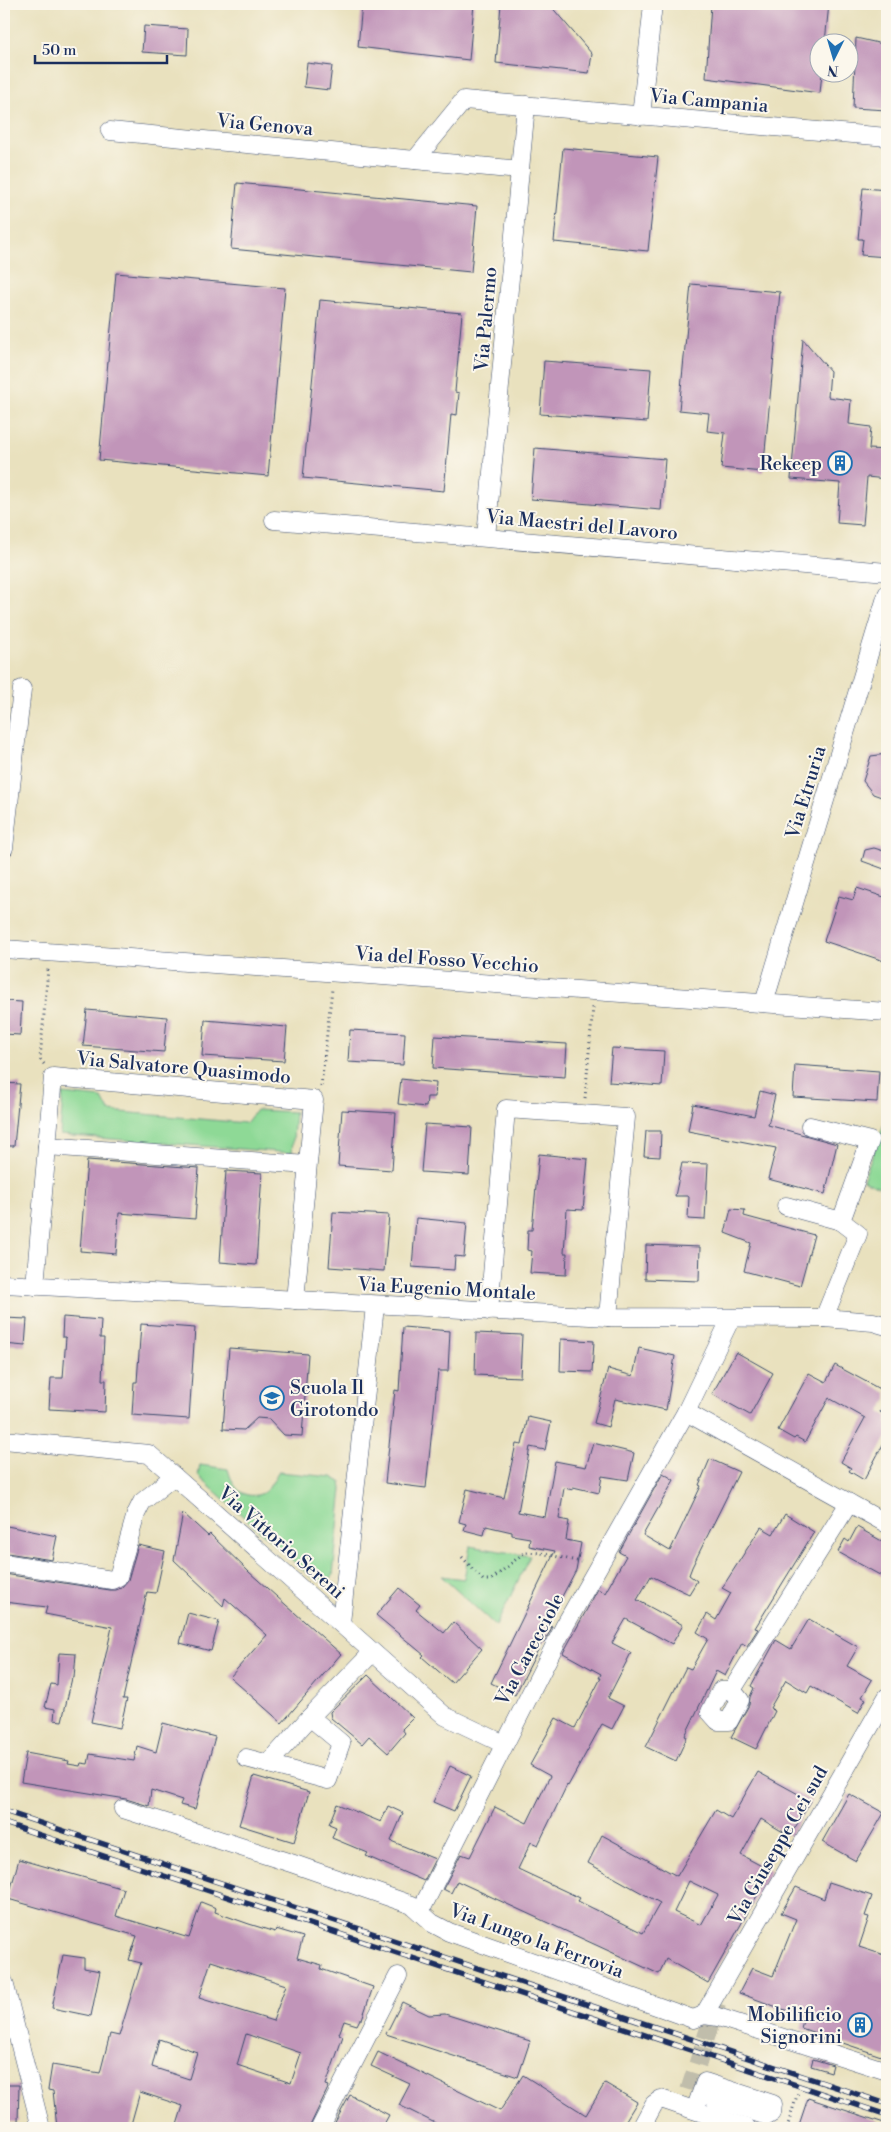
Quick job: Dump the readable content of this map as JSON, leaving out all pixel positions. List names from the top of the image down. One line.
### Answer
{"streets":{"street":["Via Campania","Via Genova","Via Palermo","Via Maestri del Lavoro","Via Etruria","Via del Fosso Vecchio","Via Salvatore Quasimodo","Via Eugenio Montale","Via Vittorio Sereni","Via Carecciole","Via Giuseppe Cei sud","Via Lungo la Ferrovia"]},"crossings":[["Via Campania","Via Palermo"],["Via Genova","Via Palermo"],["Via Palermo","Via Maestri del Lavoro"],["Via Etruria","Via del Fosso Vecchio"],["Via Salvatore Quasimodo","Via Eugenio Montale"],["Via Eugenio Montale","Via Carecciole"],["Via Vittorio Sereni","Via Carecciole"],["Via Carecciole","Via Lungo la Ferrovia"],["Via Giuseppe Cei sud","Via Lungo la Ferrovia"]],"places":{"building":["Rekeep","Mobilificio Signorini"],"school or university":["Scuola Il Girotondo"]},"scale_bar":"50 m","north":"bottom"}
